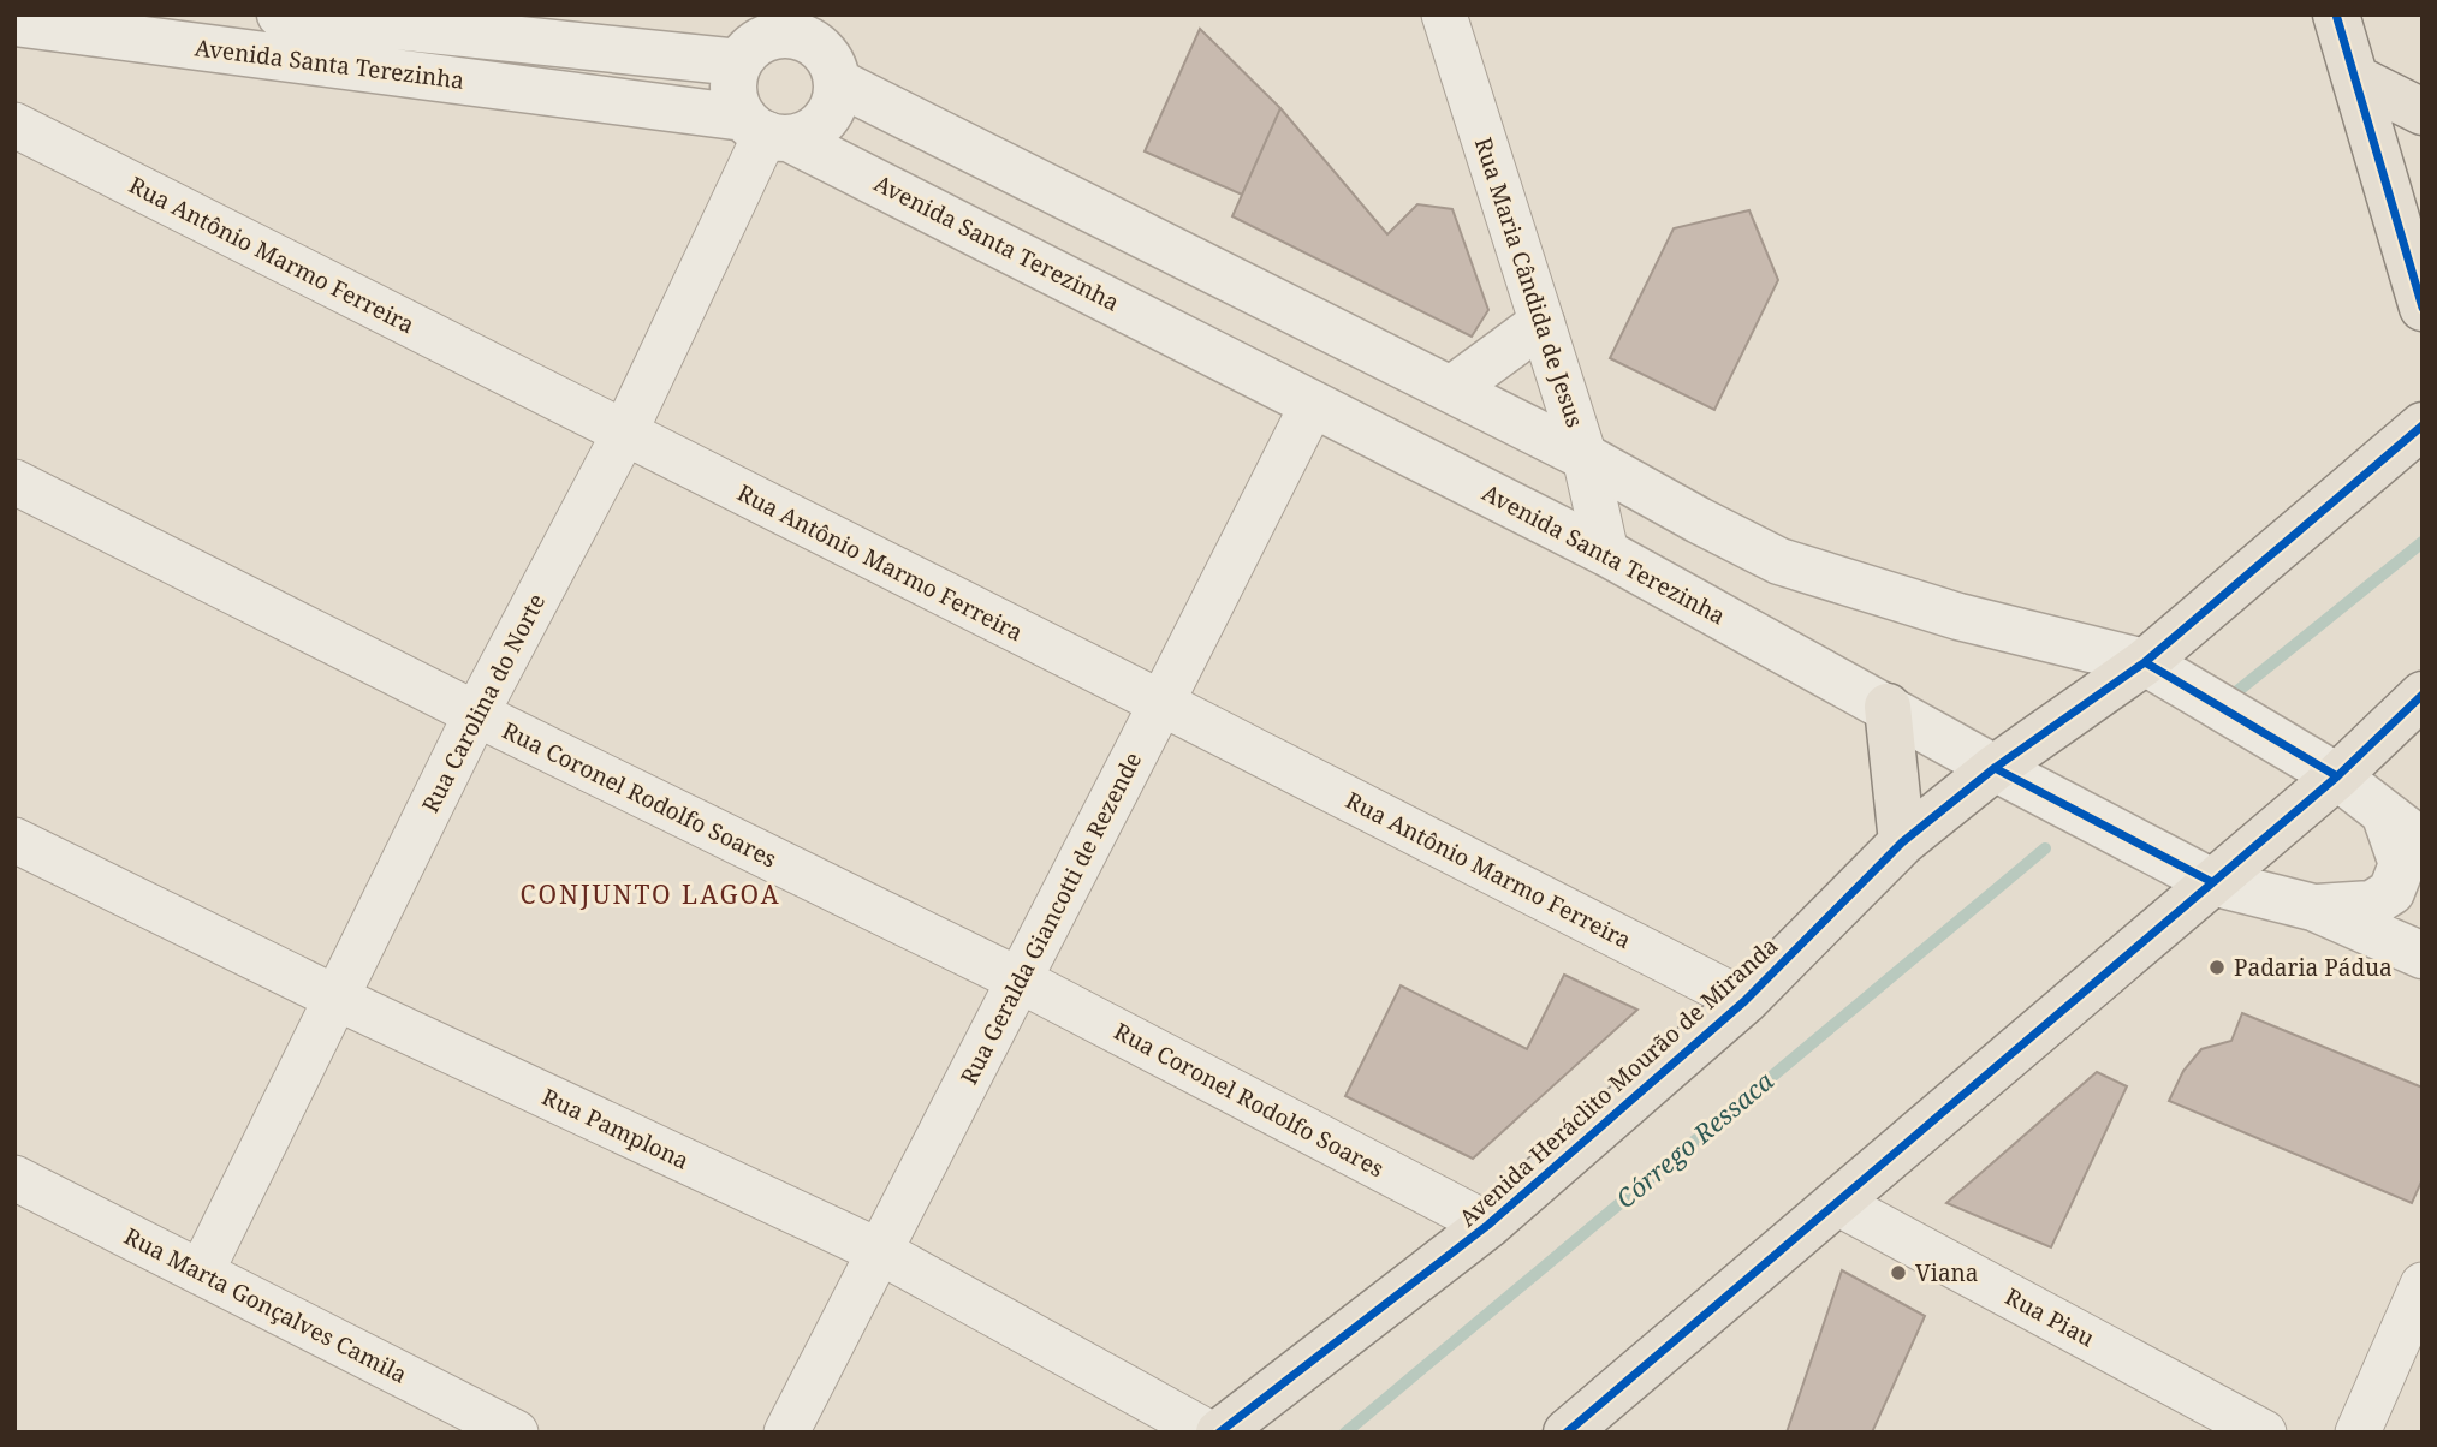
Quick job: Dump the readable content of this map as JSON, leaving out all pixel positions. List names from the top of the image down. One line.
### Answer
{"streets":{"main road":["Avenida Heráclito Mourão de Miranda"],"street":["Avenida Santa Terezinha","Rua Antônio Marmo Ferreira","Rua Maria Cândida de Jesus","Rua Carolina do Norte","Rua Coronel Rodolfo Soares","Rua Geralda Giancotti de Rezende","Rua Pamplona","Rua Marta Gonçalves Camila","Rua Piau"]},"crossings":[["Avenida Santa Terezinha","Rua Maria Cândida de Jesus"],["Avenida Santa Terezinha","Rua Carolina do Norte"],["Avenida Santa Terezinha","Rua Geralda Giancotti de Rezende"],["Avenida Santa Terezinha","Avenida Heráclito Mourão de Miranda"],["Rua Antônio Marmo Ferreira","Rua Carolina do Norte"],["Rua Antônio Marmo Ferreira","Rua Geralda Giancotti de Rezende"],["Rua Antônio Marmo Ferreira","Avenida Heráclito Mourão de Miranda"],["Rua Carolina do Norte","Rua Coronel Rodolfo Soares"],["Rua Carolina do Norte","Rua Pamplona"],["Rua Carolina do Norte","Rua Marta Gonçalves Camila"],["Rua Coronel Rodolfo Soares","Rua Geralda Giancotti de Rezende"],["Rua Coronel Rodolfo Soares","Avenida Heráclito Mourão de Miranda"],["Rua Geralda Giancotti de Rezende","Rua Pamplona"]],"districts":["CONJUNTO LAGOA"],"water":["Córrego Ressaca"],"places":["Padaria Pádua","Viana"]}
